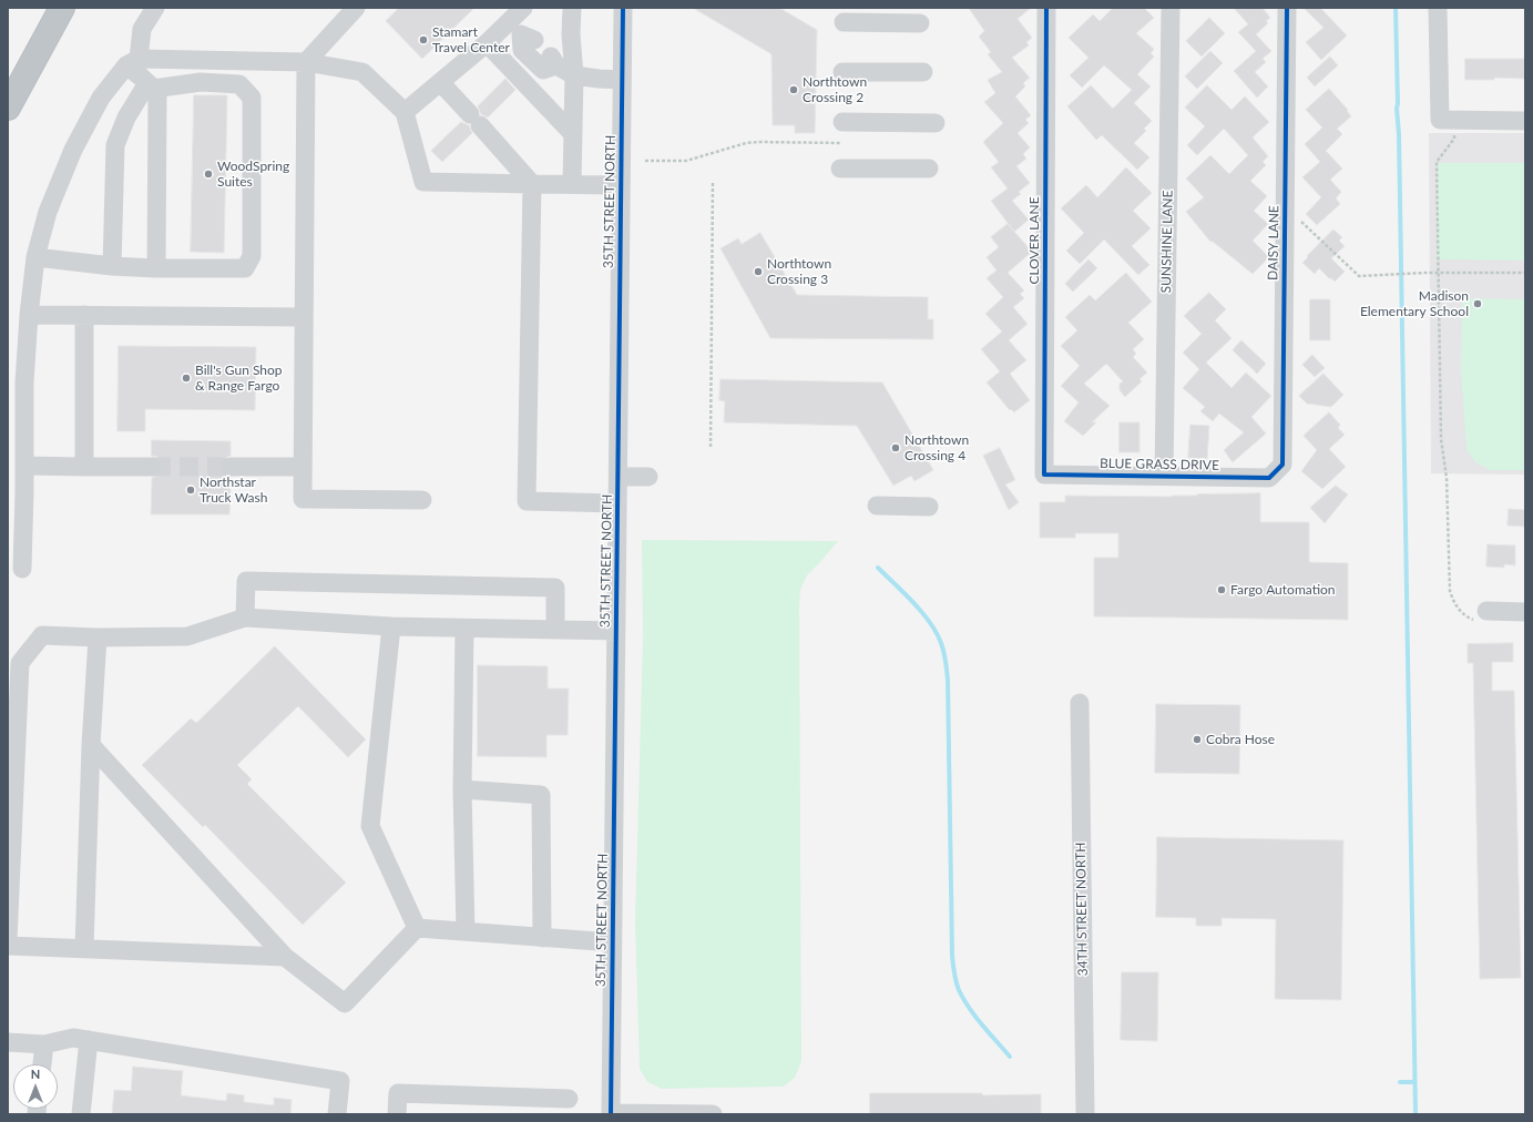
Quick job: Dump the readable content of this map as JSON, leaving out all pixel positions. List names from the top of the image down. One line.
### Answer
{"streets":{"street":["35TH STREET NORTH","CLOVER LANE","SUNSHINE LANE","DAISY LANE","BLUE GRASS DRIVE","34TH STREET NORTH"]},"crossings":[["CLOVER LANE","BLUE GRASS DRIVE"],["SUNSHINE LANE","BLUE GRASS DRIVE"],["DAISY LANE","BLUE GRASS DRIVE"]],"places":["Stamart Travel Center","Northtown Crossing 2","WoodSpring Suites","Northtown Crossing 3","Madison Elementary School","Bill's Gun Shop & Range Fargo","Northtown Crossing 4","Northstar Truck Wash","Fargo Automation","Cobra Hose"],"north":"top"}
